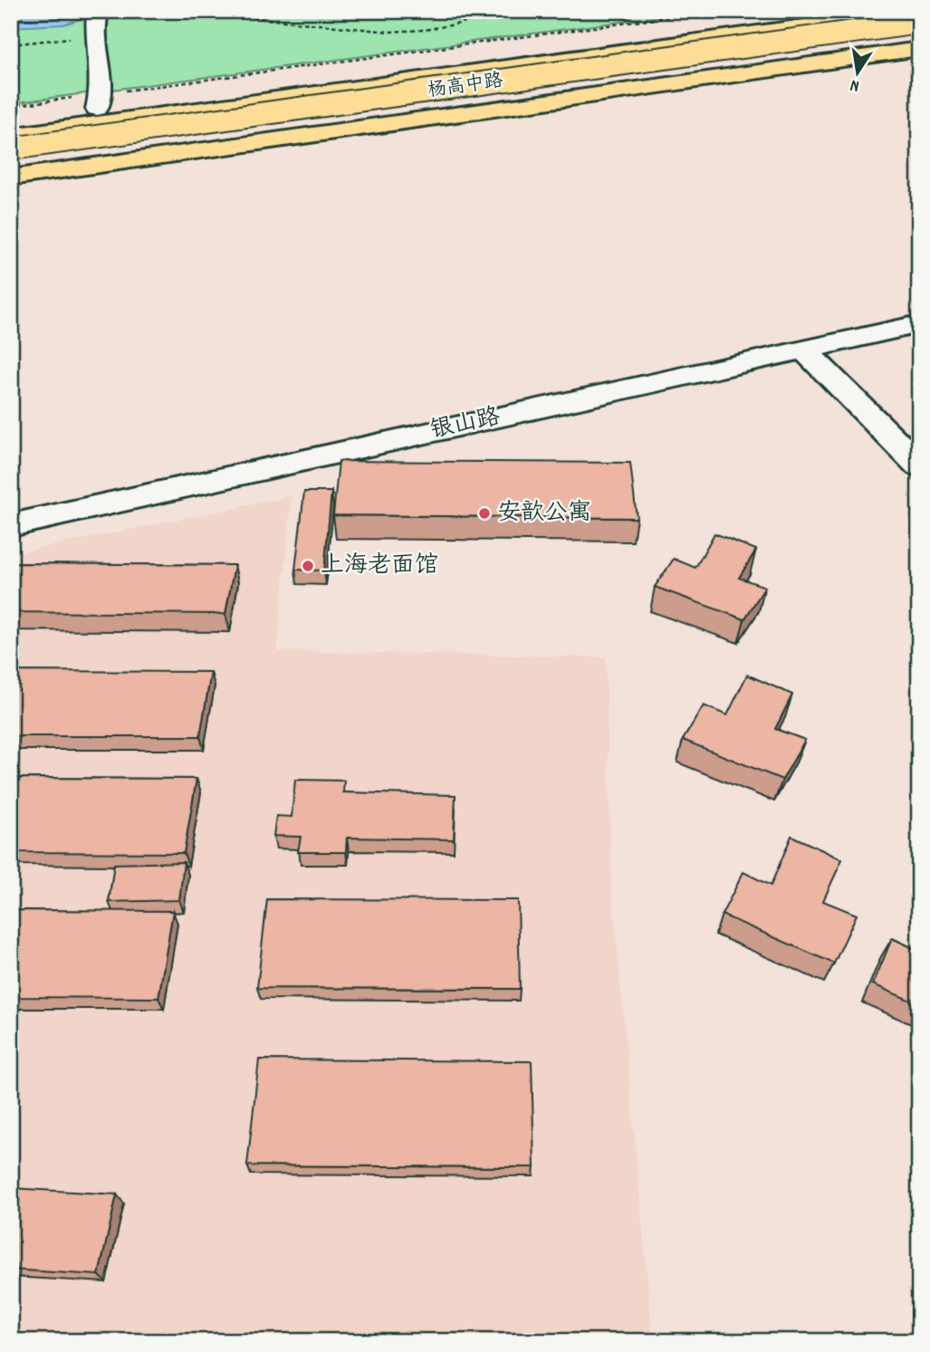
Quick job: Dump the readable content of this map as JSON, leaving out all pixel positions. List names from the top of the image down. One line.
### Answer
{"streets":{"main road":["杨高中路"],"street":["银山路"]},"places":["安歆公寓","上海老面馆"],"north":"bottom"}
